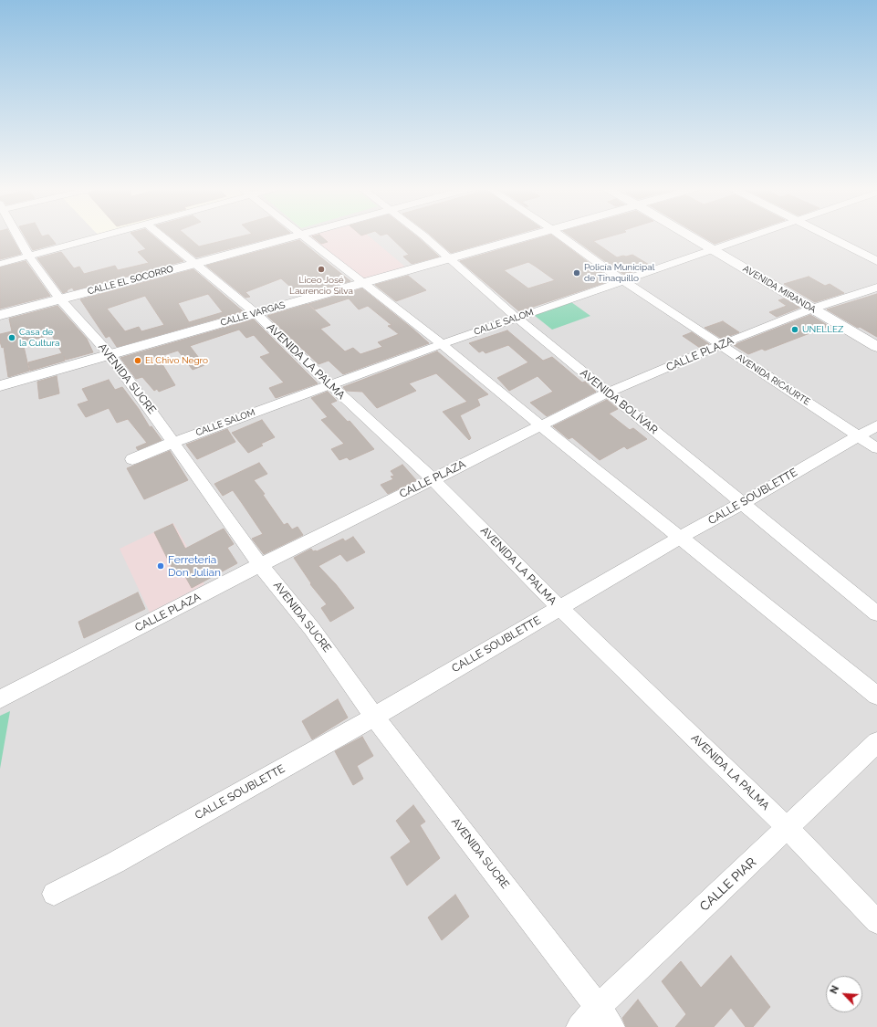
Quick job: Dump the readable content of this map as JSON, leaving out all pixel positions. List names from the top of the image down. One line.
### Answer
{"streets":{"street":["CALLE EL SOCORRO","AVENIDA MIRANDA","CALLE VARGAS","CALLE SALOM","CALLE PLAZA","AVENIDA LA PALMA","AVENIDA SUCRE","AVENIDA RICAURTE","AVENIDA BOLÍVAR","CALLE SOUBLETTE","CALLE PIAR"]},"crossings":[["CALLE EL SOCORRO","AVENIDA LA PALMA"],["CALLE EL SOCORRO","AVENIDA SUCRE"],["AVENIDA MIRANDA","CALLE SALOM"],["AVENIDA MIRANDA","CALLE PLAZA"],["CALLE VARGAS","AVENIDA LA PALMA"],["CALLE VARGAS","AVENIDA SUCRE"],["CALLE VARGAS","AVENIDA BOLÍVAR"],["CALLE SALOM","AVENIDA LA PALMA"],["CALLE SALOM","AVENIDA SUCRE"],["CALLE SALOM","AVENIDA RICAURTE"],["CALLE SALOM","AVENIDA BOLÍVAR"],["CALLE PLAZA","AVENIDA LA PALMA"],["CALLE PLAZA","AVENIDA SUCRE"],["CALLE PLAZA","AVENIDA RICAURTE"],["CALLE PLAZA","AVENIDA BOLÍVAR"],["AVENIDA LA PALMA","CALLE SOUBLETTE"],["AVENIDA LA PALMA","CALLE PIAR"],["AVENIDA SUCRE","CALLE SOUBLETTE"],["AVENIDA SUCRE","CALLE PIAR"],["AVENIDA RICAURTE","CALLE SOUBLETTE"],["AVENIDA BOLÍVAR","CALLE SOUBLETTE"]],"places":["Liceo José Laurencio Silva","Policía Municipal de Tinaquillo","UNELLEZ","Casa de la Cultura","El Chivo Negro","Ferreteria Don Julian"],"north":"top left"}
